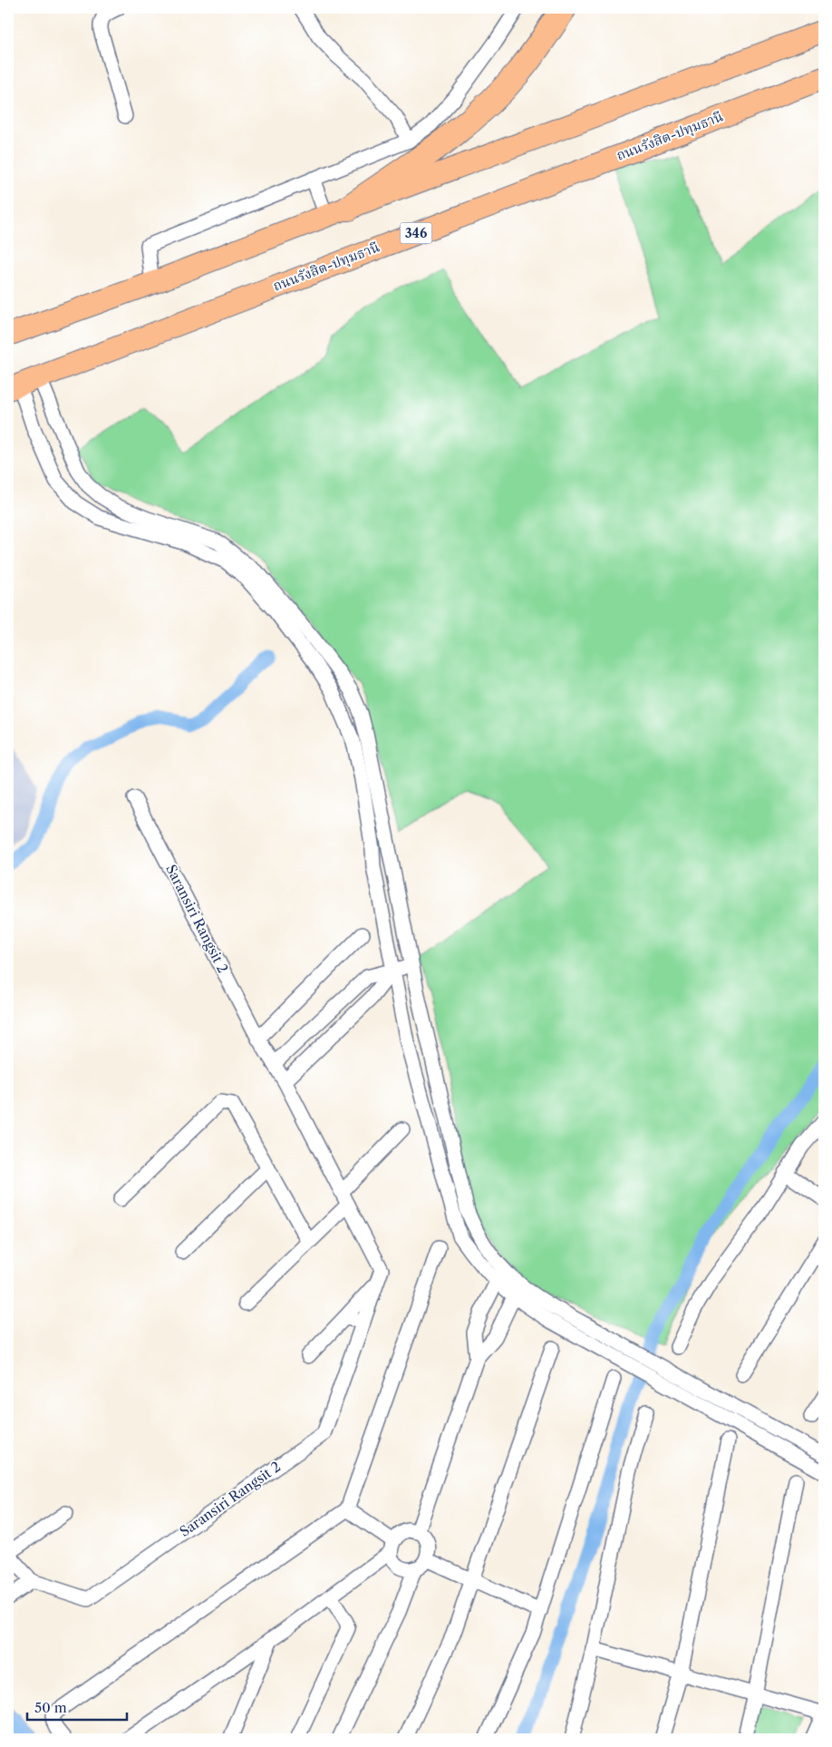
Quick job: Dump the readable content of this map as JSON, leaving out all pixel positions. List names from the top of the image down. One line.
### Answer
{"streets":{"main road":["ถนนรังสิต-ปทุมธานี","346"],"street":["Saransiri Rangsit 2"]},"scale_bar":"50 m"}
